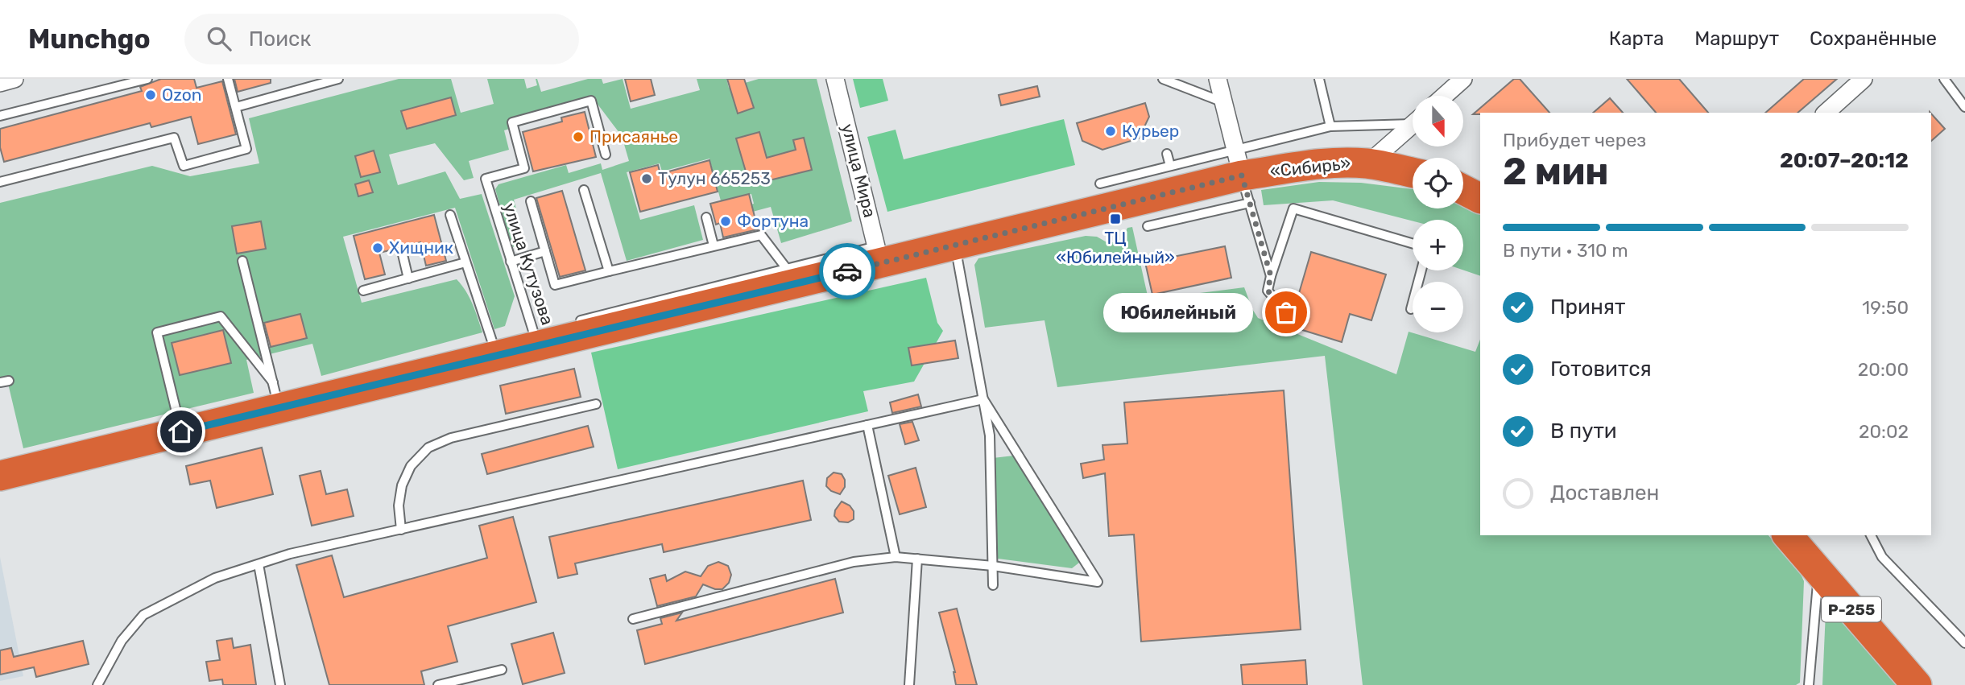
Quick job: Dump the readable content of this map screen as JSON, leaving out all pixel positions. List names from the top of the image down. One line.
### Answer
{"streets":{"highway":["«Сибирь»","Р-255"],"street":["улица Мира"],"lane":["улица Кутузова"]},"crossings":[["«Сибирь»","улица Мира"],["«Сибирь»","улица Кутузова"]],"places":{"other":["Ozon","Курьер","Присаянье","Тулун 665253","Фортуна","Хищник","Юбилейный"],"transit":["ТЦ «Юбилейный»"]},"north":"bottom","page":{"header":"Munchgo","search":"Поиск","nav":["Карта","Маршрут","Сохранённые"],"map_buttons":["+","−"],"heading":["2 мин","Прибудет через","20:07–20:12"],"bar":"В пути · 310 m","list":[["Принят","19:50"],["Готовится","20:00"],["В пути","20:02"],"Доставлен"],"bubble":"Юбилейный"}}
